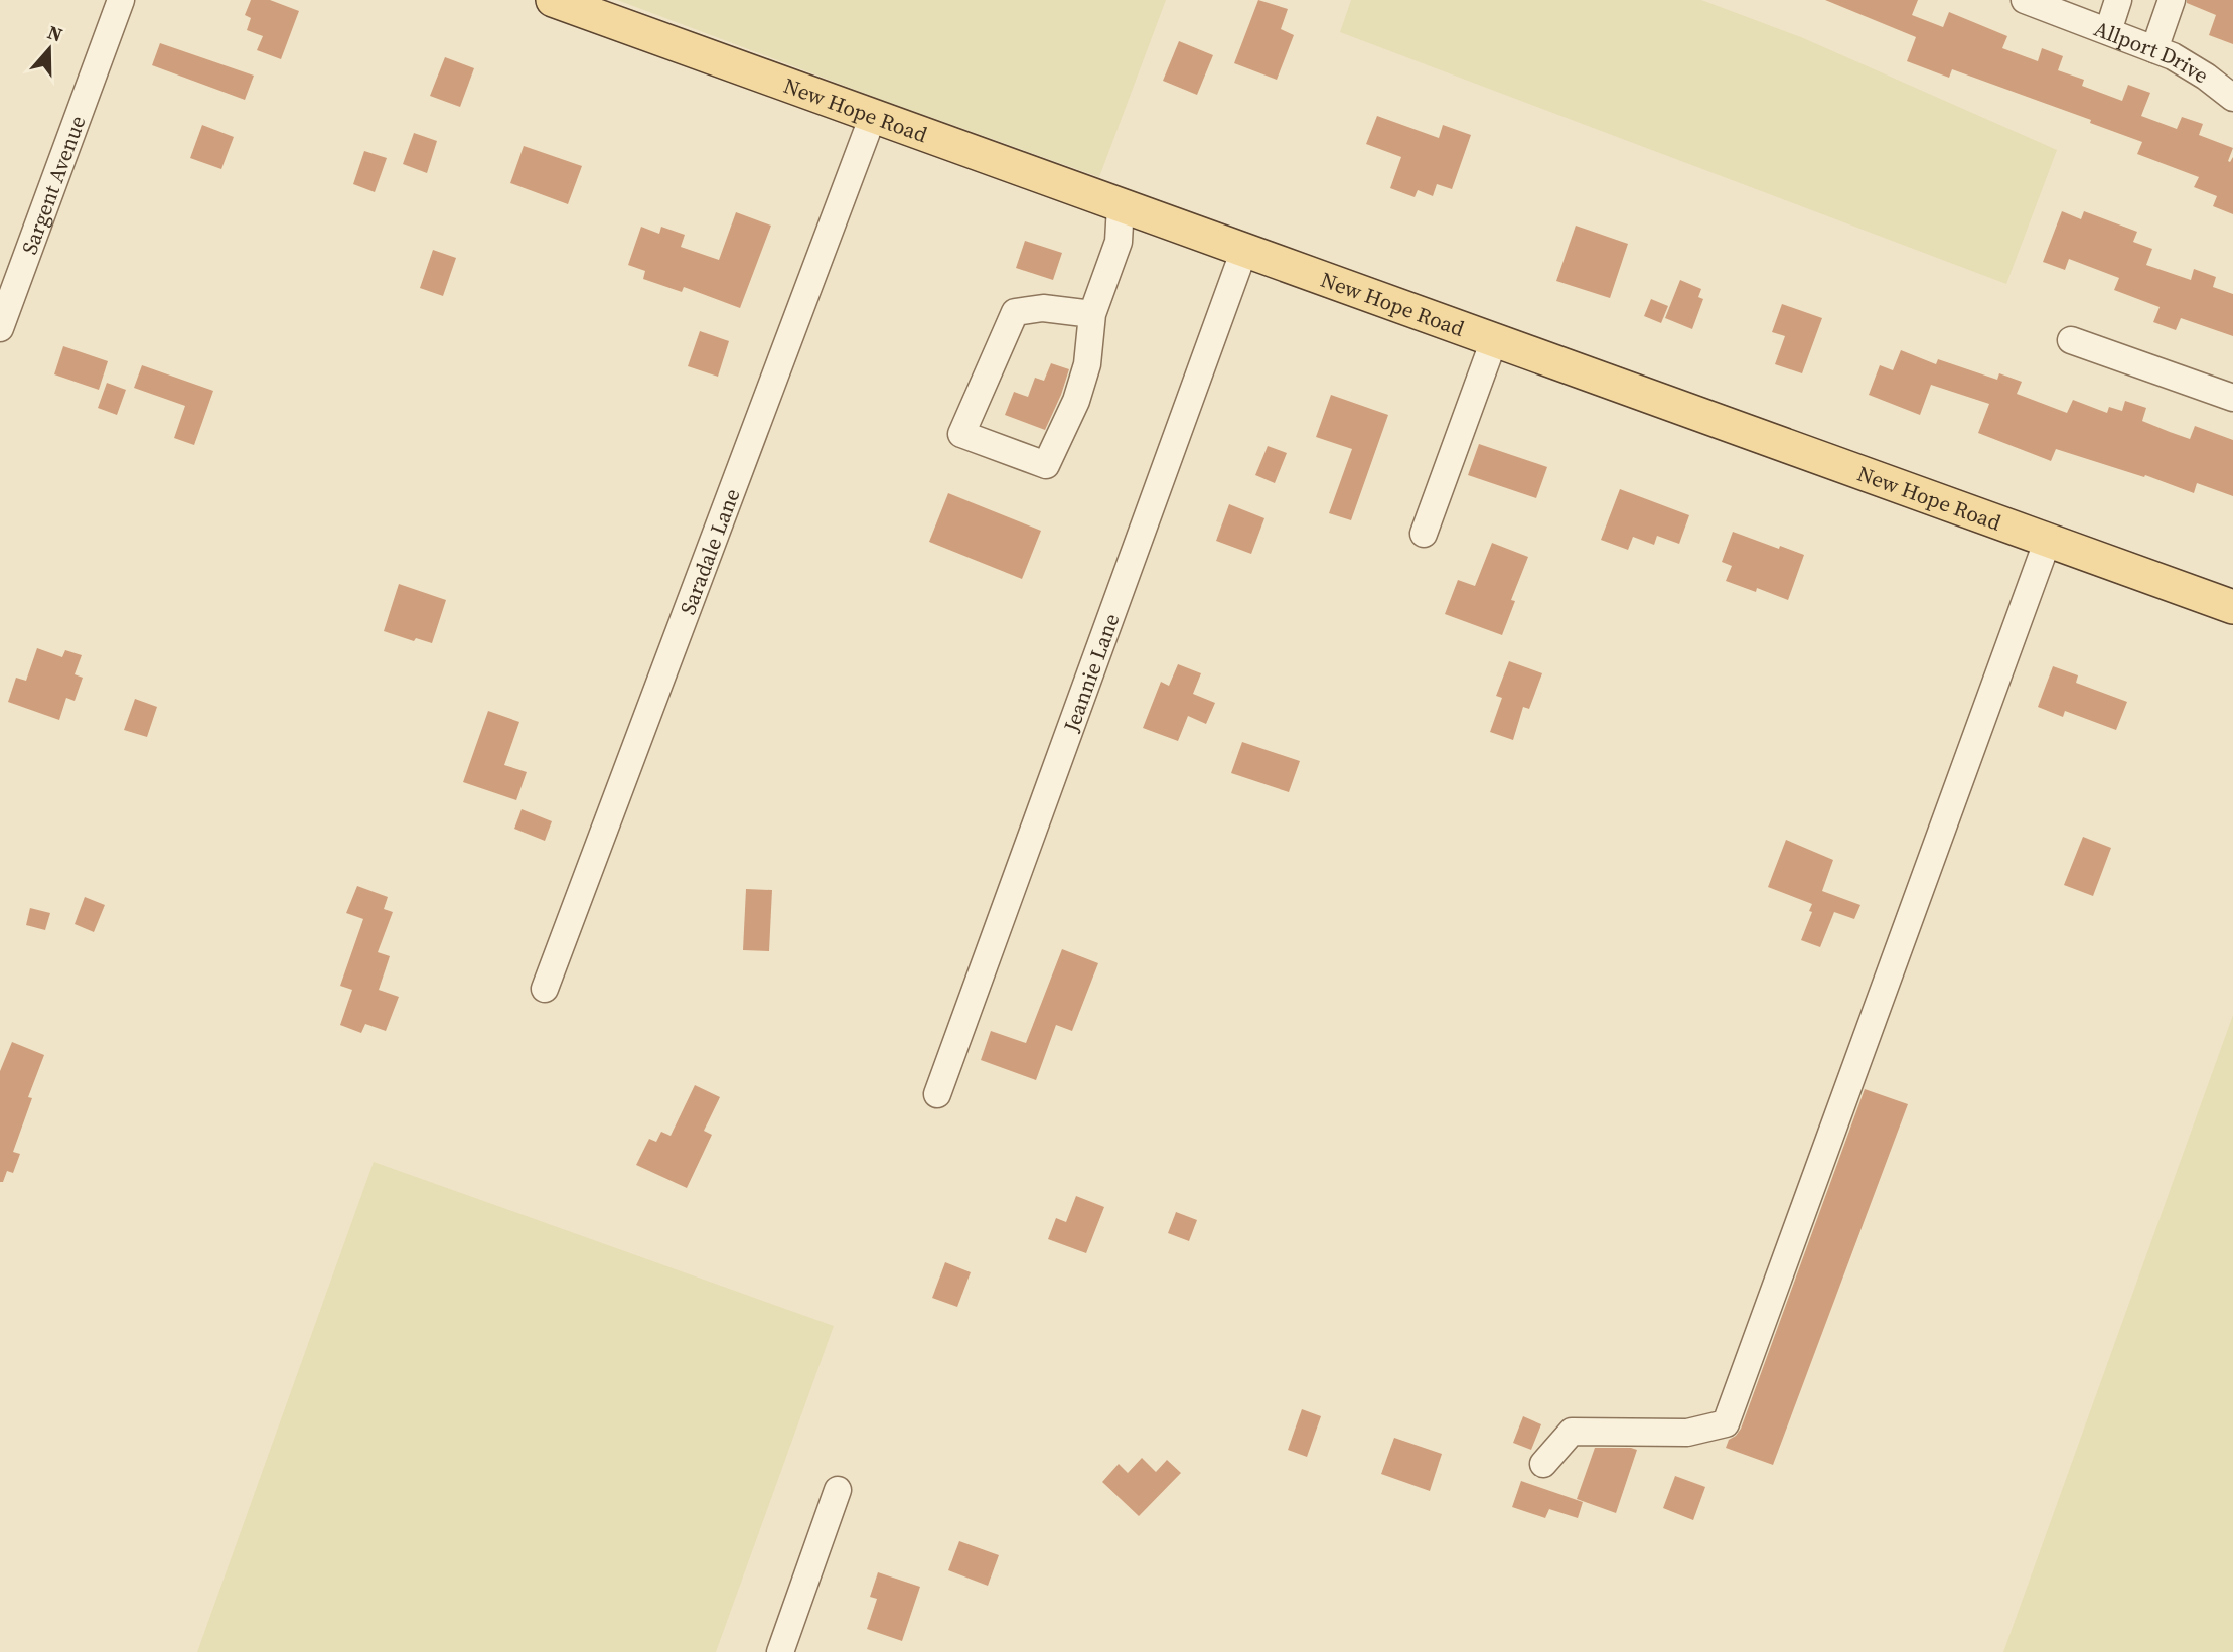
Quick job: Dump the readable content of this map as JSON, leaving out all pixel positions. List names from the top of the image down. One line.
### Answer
{"streets":{"main road":["New Hope Road"],"street":["Allport Drive","Sargent Avenue","Saradale Lane","Jeannie Lane"]},"crossings":[["New Hope Road","Saradale Lane"],["New Hope Road","Jeannie Lane"]],"north":"top"}
